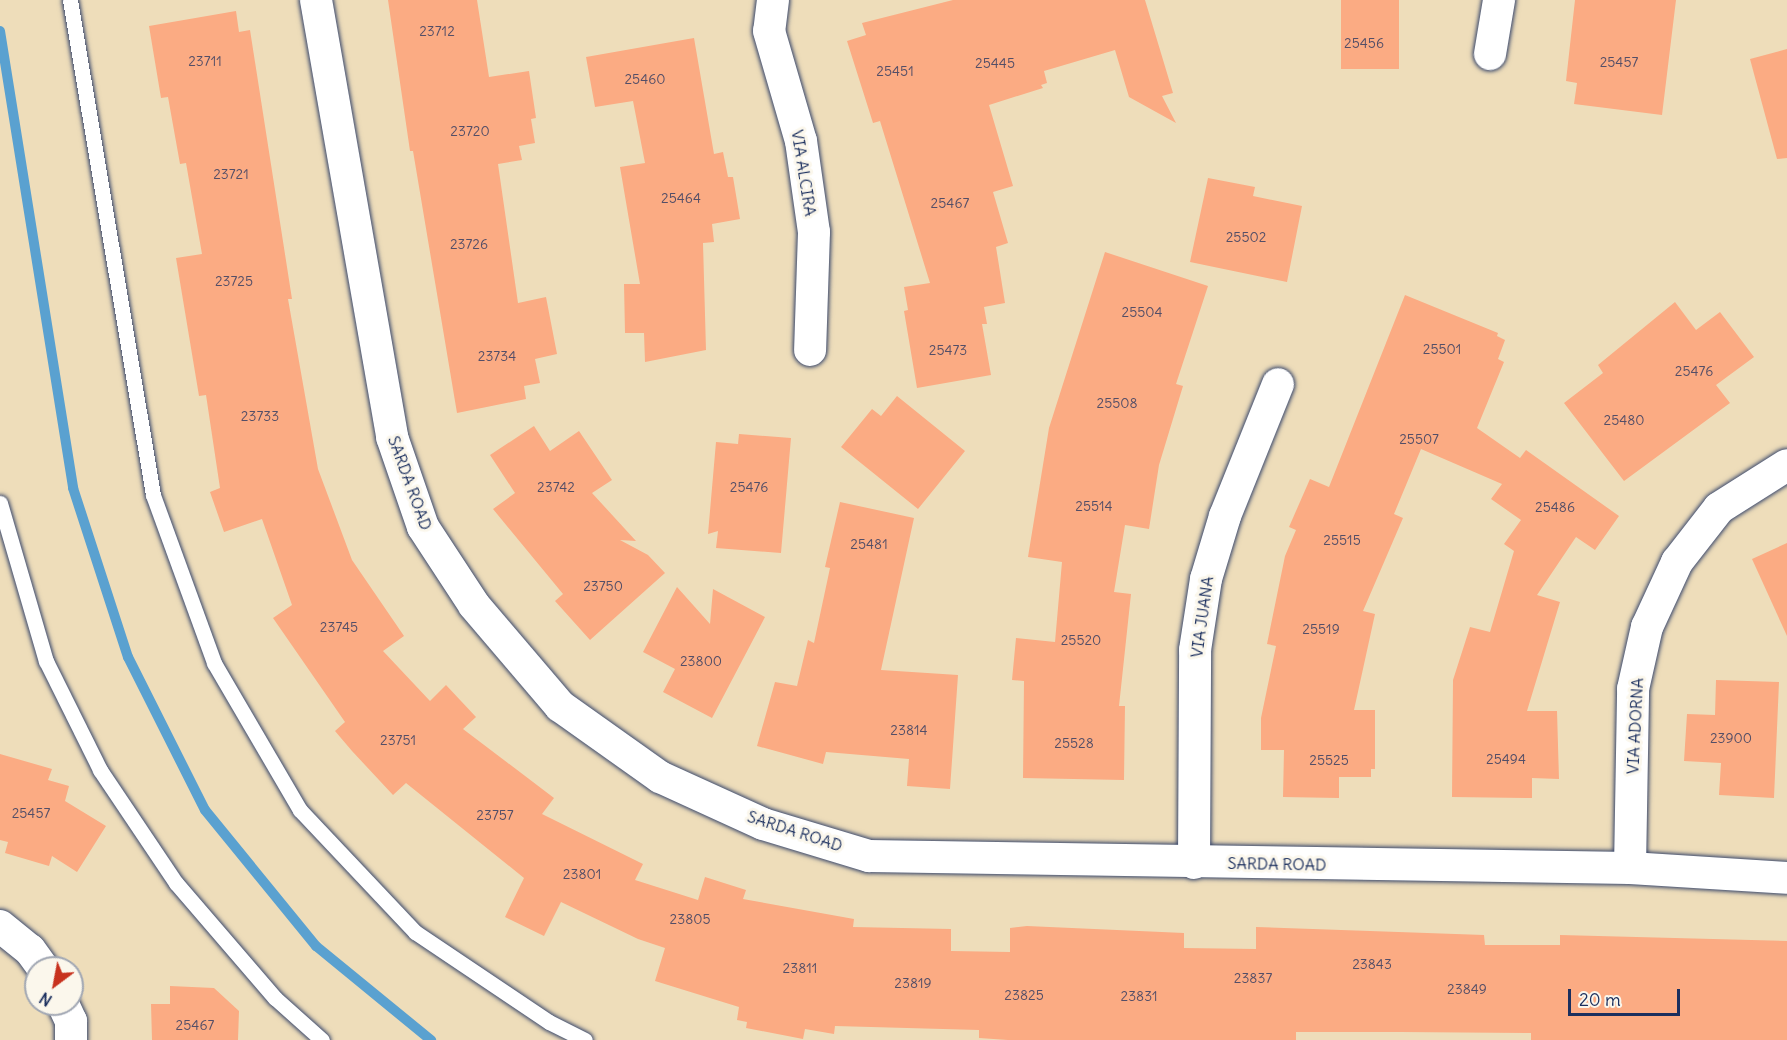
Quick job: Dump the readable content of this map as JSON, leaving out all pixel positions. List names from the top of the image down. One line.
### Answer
{"streets":{"street":["VIA ALCIRA","SARDA ROAD","VIA JUANA","VIA ADORNA"]},"crossings":[["SARDA ROAD","VIA JUANA"],["SARDA ROAD","VIA ADORNA"]],"house_numbers":["23712","25456","23711","25457","25445","25451","25460","23720","23721","25464","25467","25502","23726","23725","25504","25501","25473","23734","25476","25508","23733","25480","25507","23742","25476","25514","25486","25515","25481","23750","23745","25519","25520","23800","23814","23900","23751","25528","25494","25525","25457","23757","23801","23805","23843","23811","23837","23819","23849","23825","23831","25467"],"scale_bar":"20 m","north":"bottom left"}
